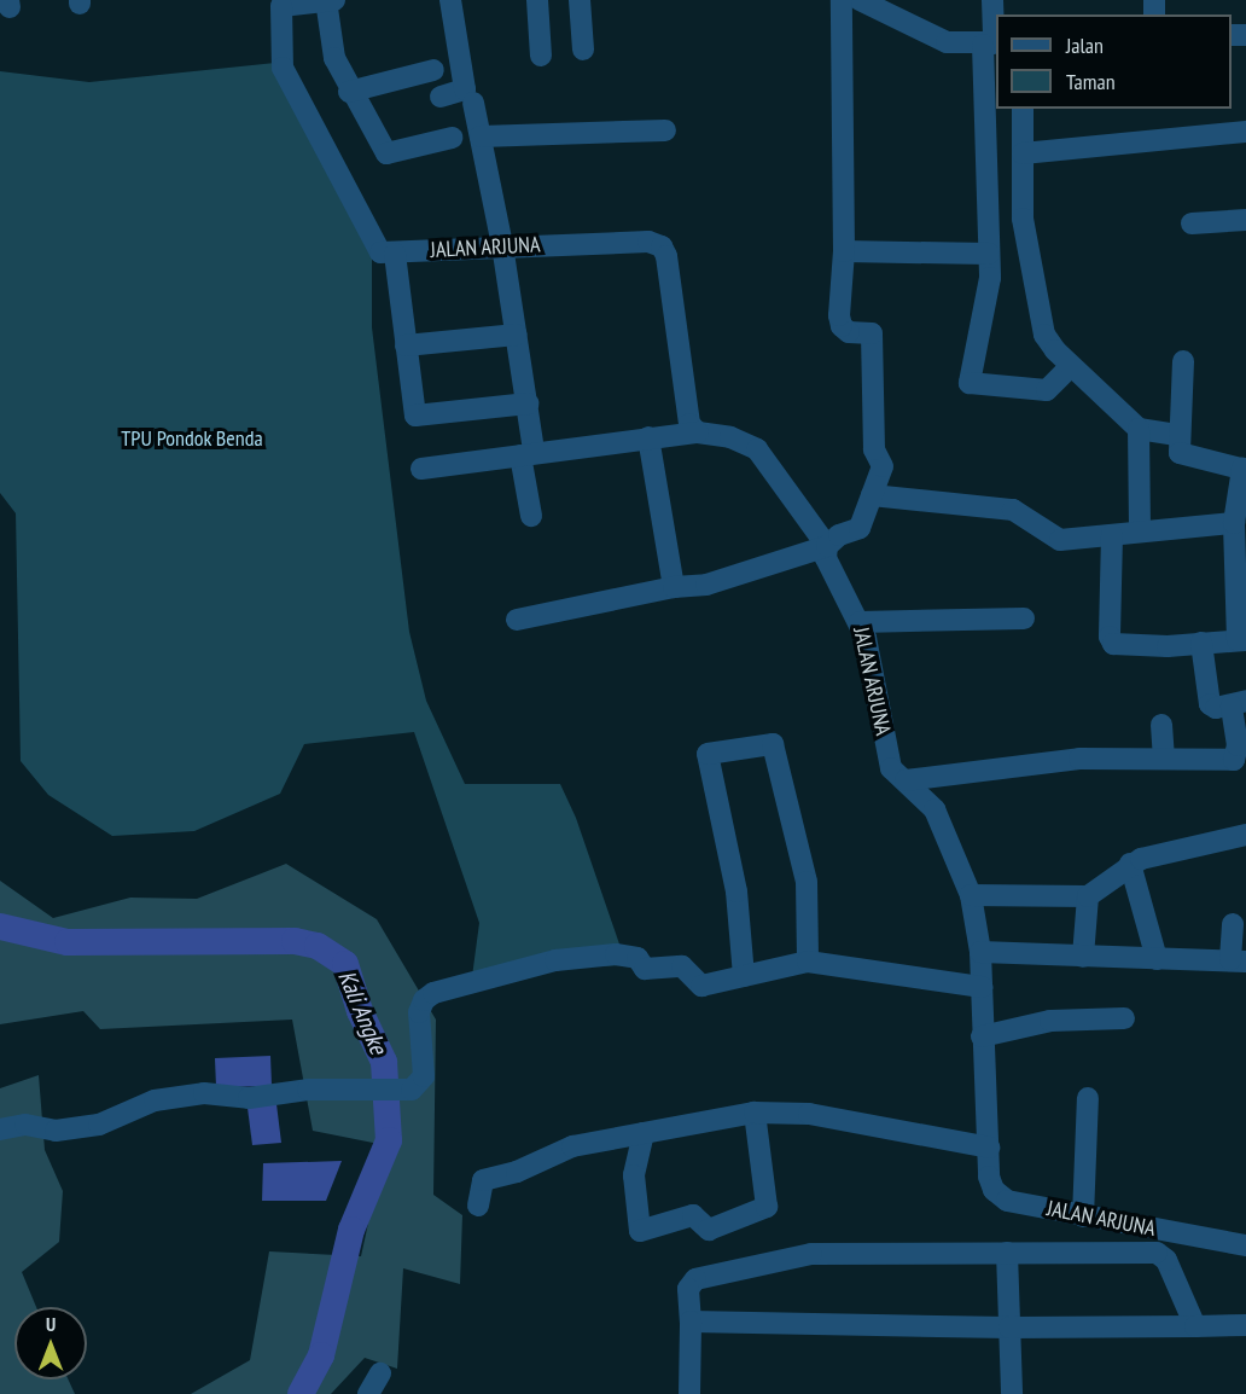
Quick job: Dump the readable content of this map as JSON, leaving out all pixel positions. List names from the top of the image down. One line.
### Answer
{"streets":{"street":["JALAN ARJUNA"]},"water":["Kali Angke"],"parks":["TPU Pondok Benda"],"legend":["Jalan","Taman"],"north":"top"}
